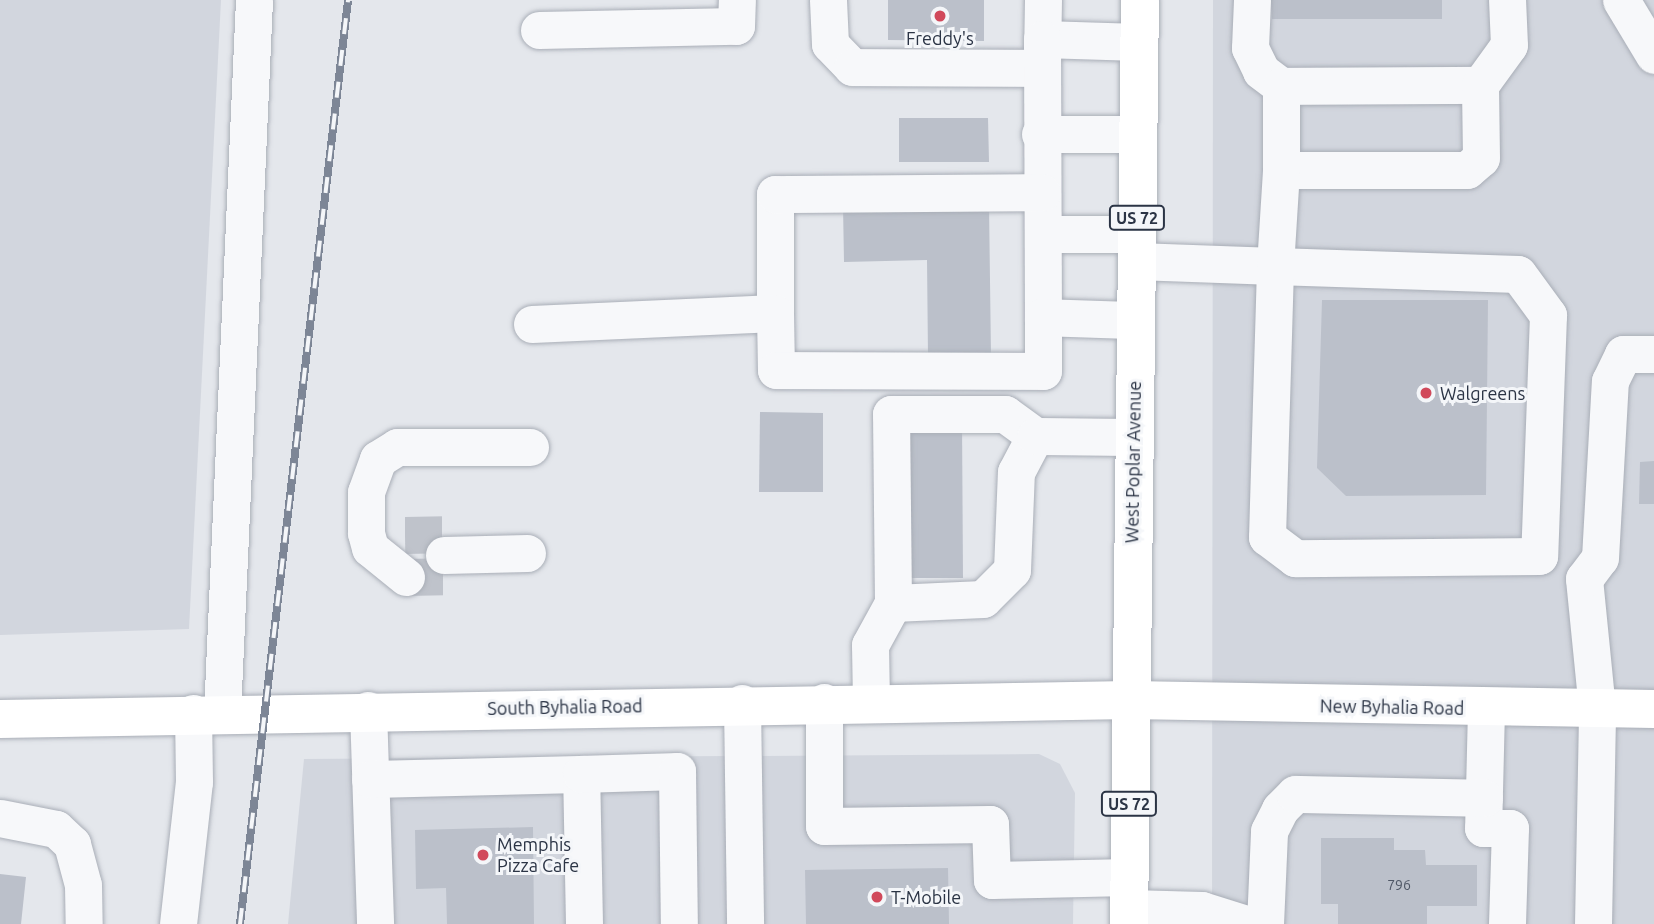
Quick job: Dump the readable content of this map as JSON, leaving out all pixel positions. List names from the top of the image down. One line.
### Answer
{"streets":{"main road":["US 72","West Poplar Avenue","South Byhalia Road","New Byhalia Road"]},"crossings":[["West Poplar Avenue","South Byhalia Road"],["West Poplar Avenue","New Byhalia Road"],["South Byhalia Road","New Byhalia Road"]],"places":["Freddy's","Walgreens","Memphis Pizza Cafe","T-Mobile"],"house_numbers":["796"]}
